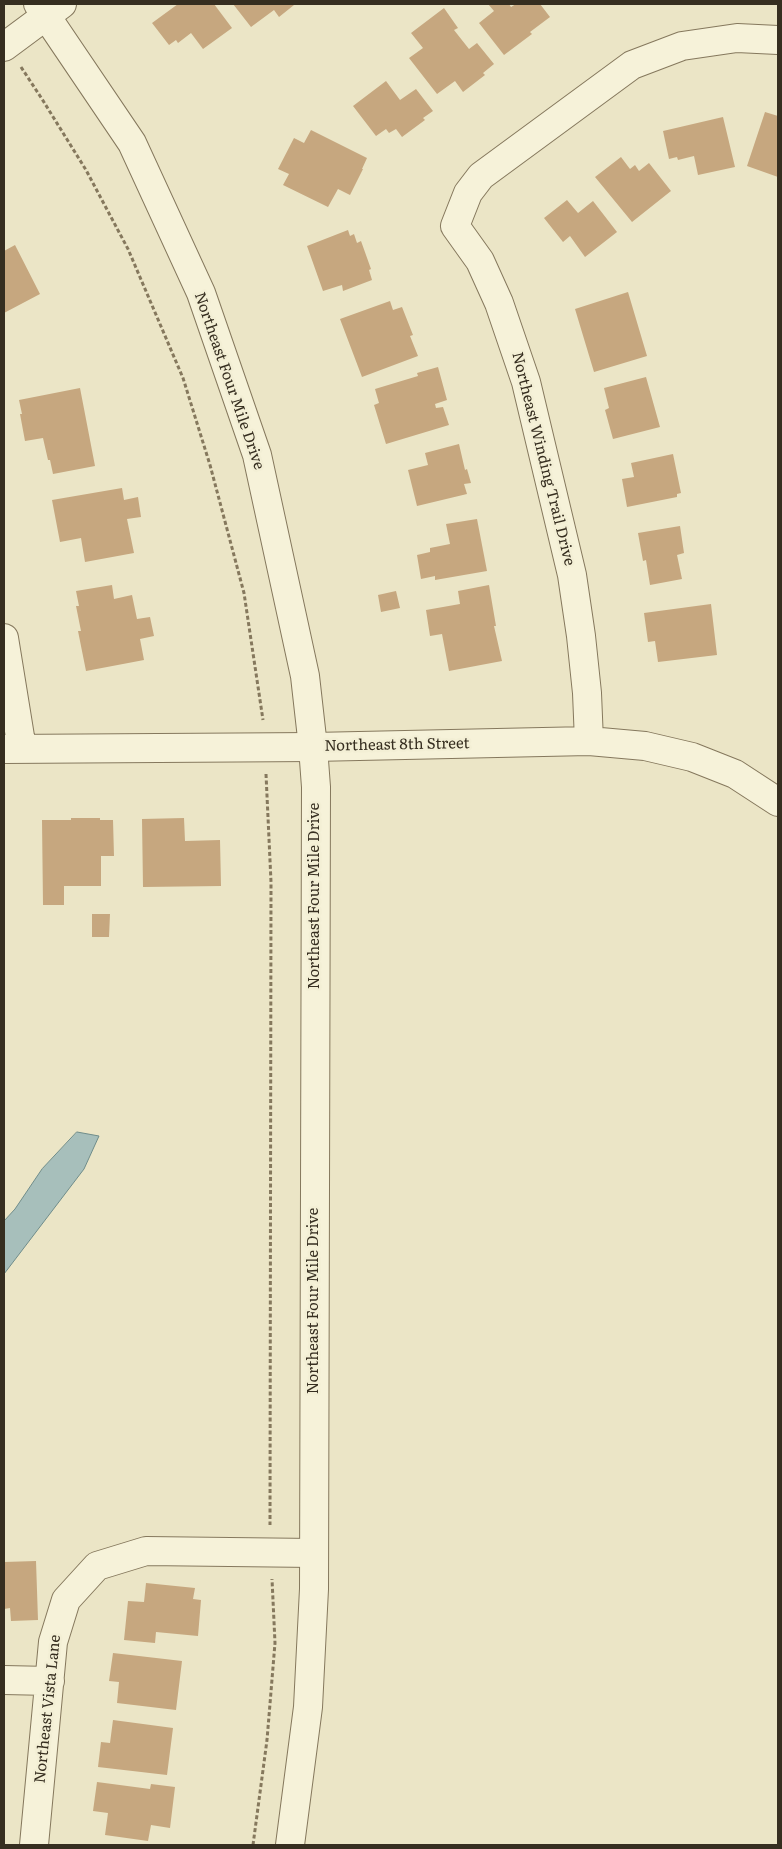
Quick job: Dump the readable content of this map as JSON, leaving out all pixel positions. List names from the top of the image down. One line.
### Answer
{"streets":{"street":["Northeast Four Mile Drive","Northeast Winding Trail Drive","Northeast 8th Street","Northeast Vista Lane"]},"crossings":[["Northeast Four Mile Drive","Northeast 8th Street"],["Northeast Four Mile Drive","Northeast Vista Lane"],["Northeast Winding Trail Drive","Northeast 8th Street"]]}
